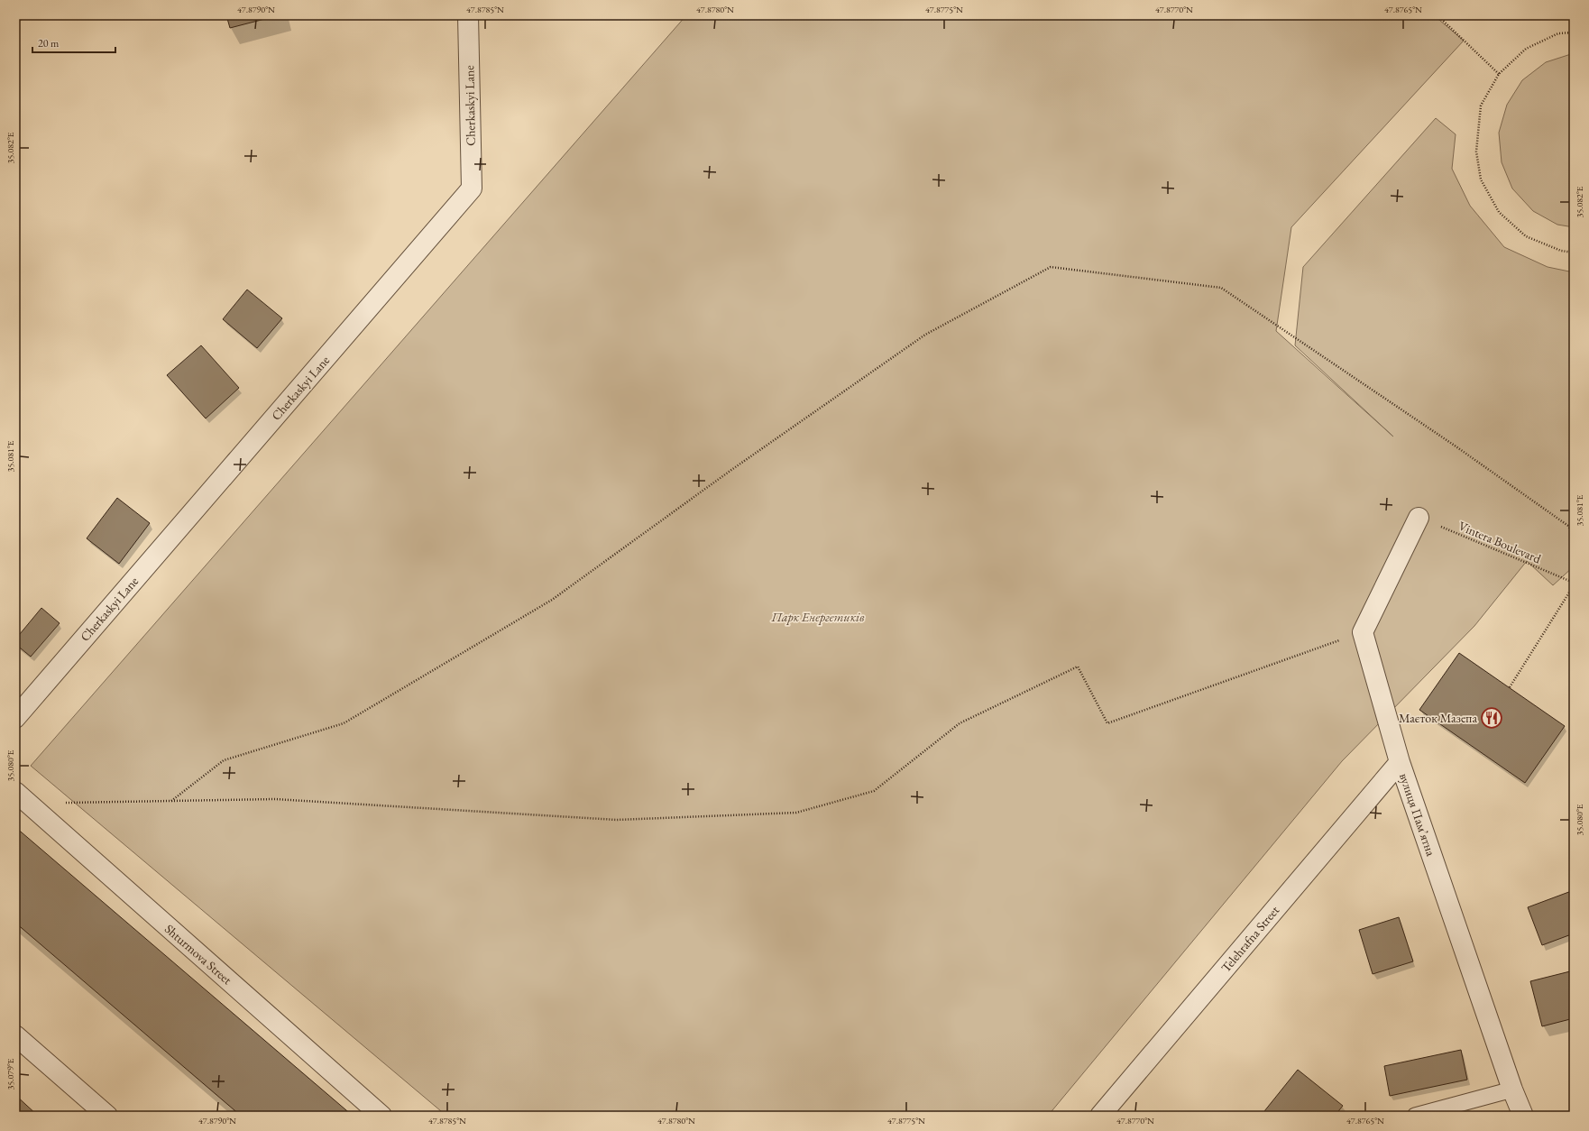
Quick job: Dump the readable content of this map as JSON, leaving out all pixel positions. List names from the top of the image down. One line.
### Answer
{"streets":{"street":["Cherkaskyi Lane","вулиця Пам’ятна","Telehrafna Street","Shturmova Street"],"path":["Vintera Boulevard"]},"crossings":[["вулиця Пам’ятна","Telehrafna Street"]],"parks":["Парк Енергетиків"],"places":{"restaurant":["Маєток Мазепа"]},"scale_bar":"20 m","coordinates":["47.8790°N","47.8785°N","47.8780°N","47.8775°N","47.8770°N","47.8765°N","35.082°E","35.081°E","35.080°E","35.079°E"]}
